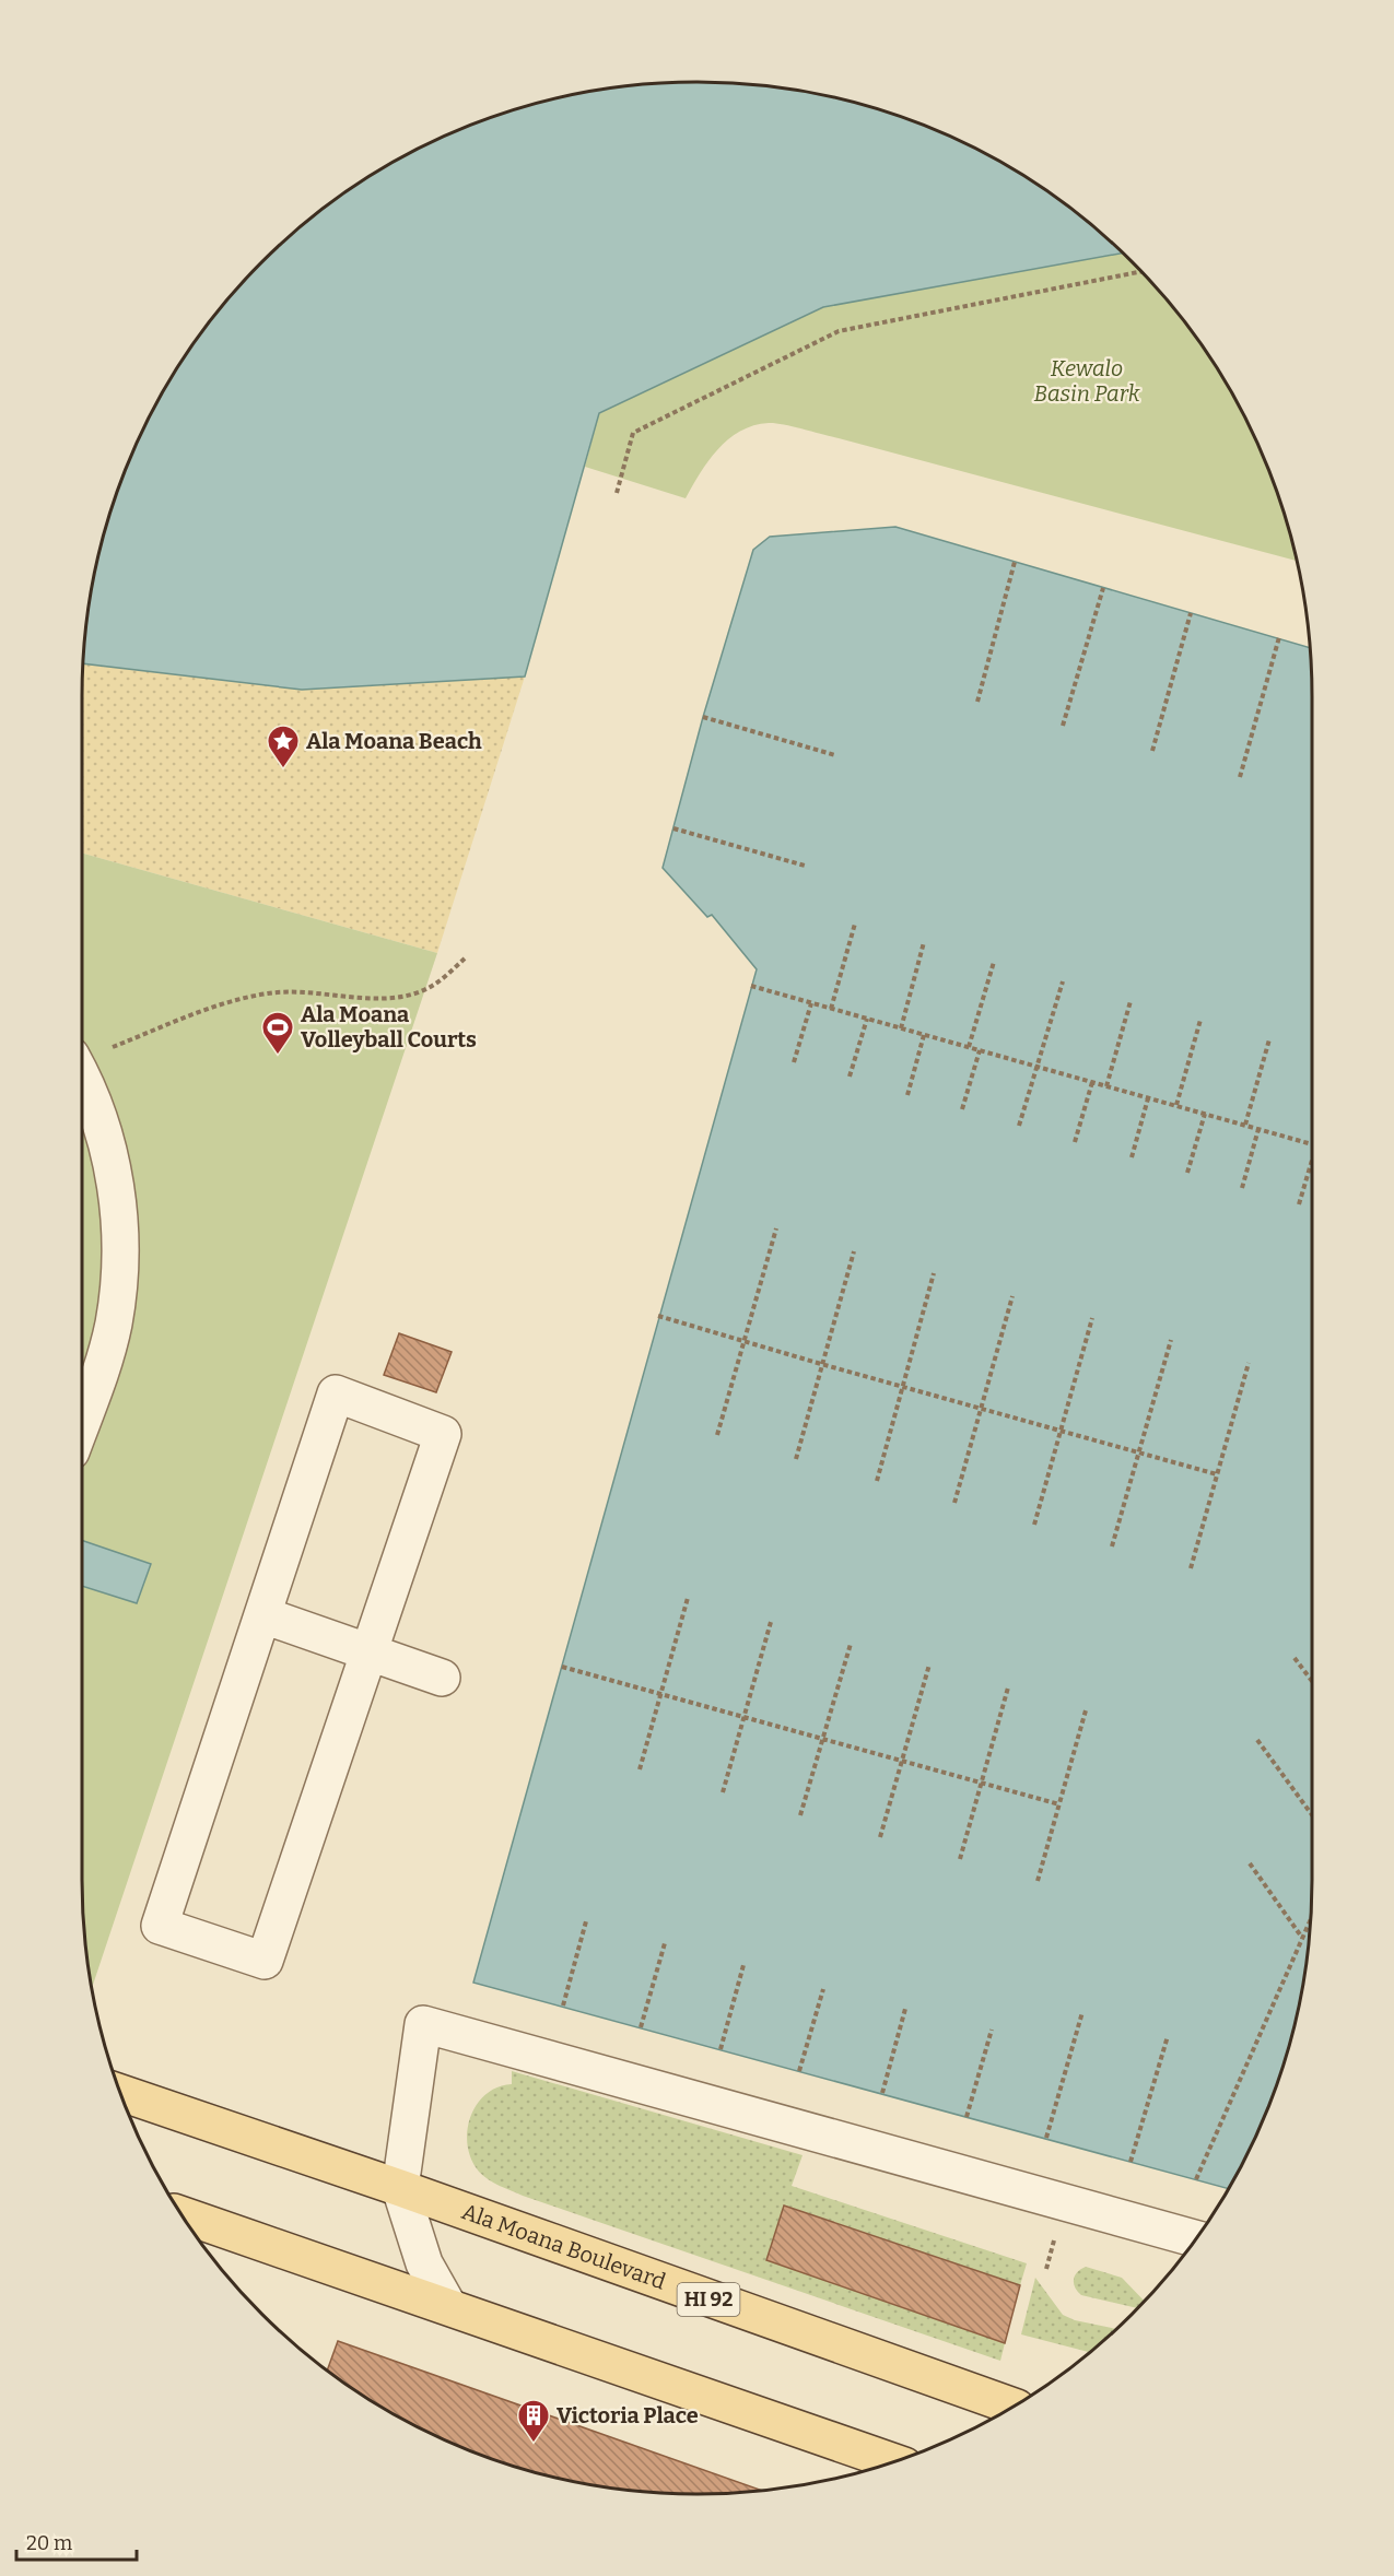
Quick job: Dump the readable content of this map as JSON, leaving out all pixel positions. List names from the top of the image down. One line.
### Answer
{"streets":{"main road":["Ala Moana Boulevard","HI 92"]},"parks":["Kewalo Basin Park"],"places":{"place":["Ala Moana Beach"],"sports":["Ala Moana Volleyball Courts"],"building":["Victoria Place"]},"scale_bar":"20 m"}
